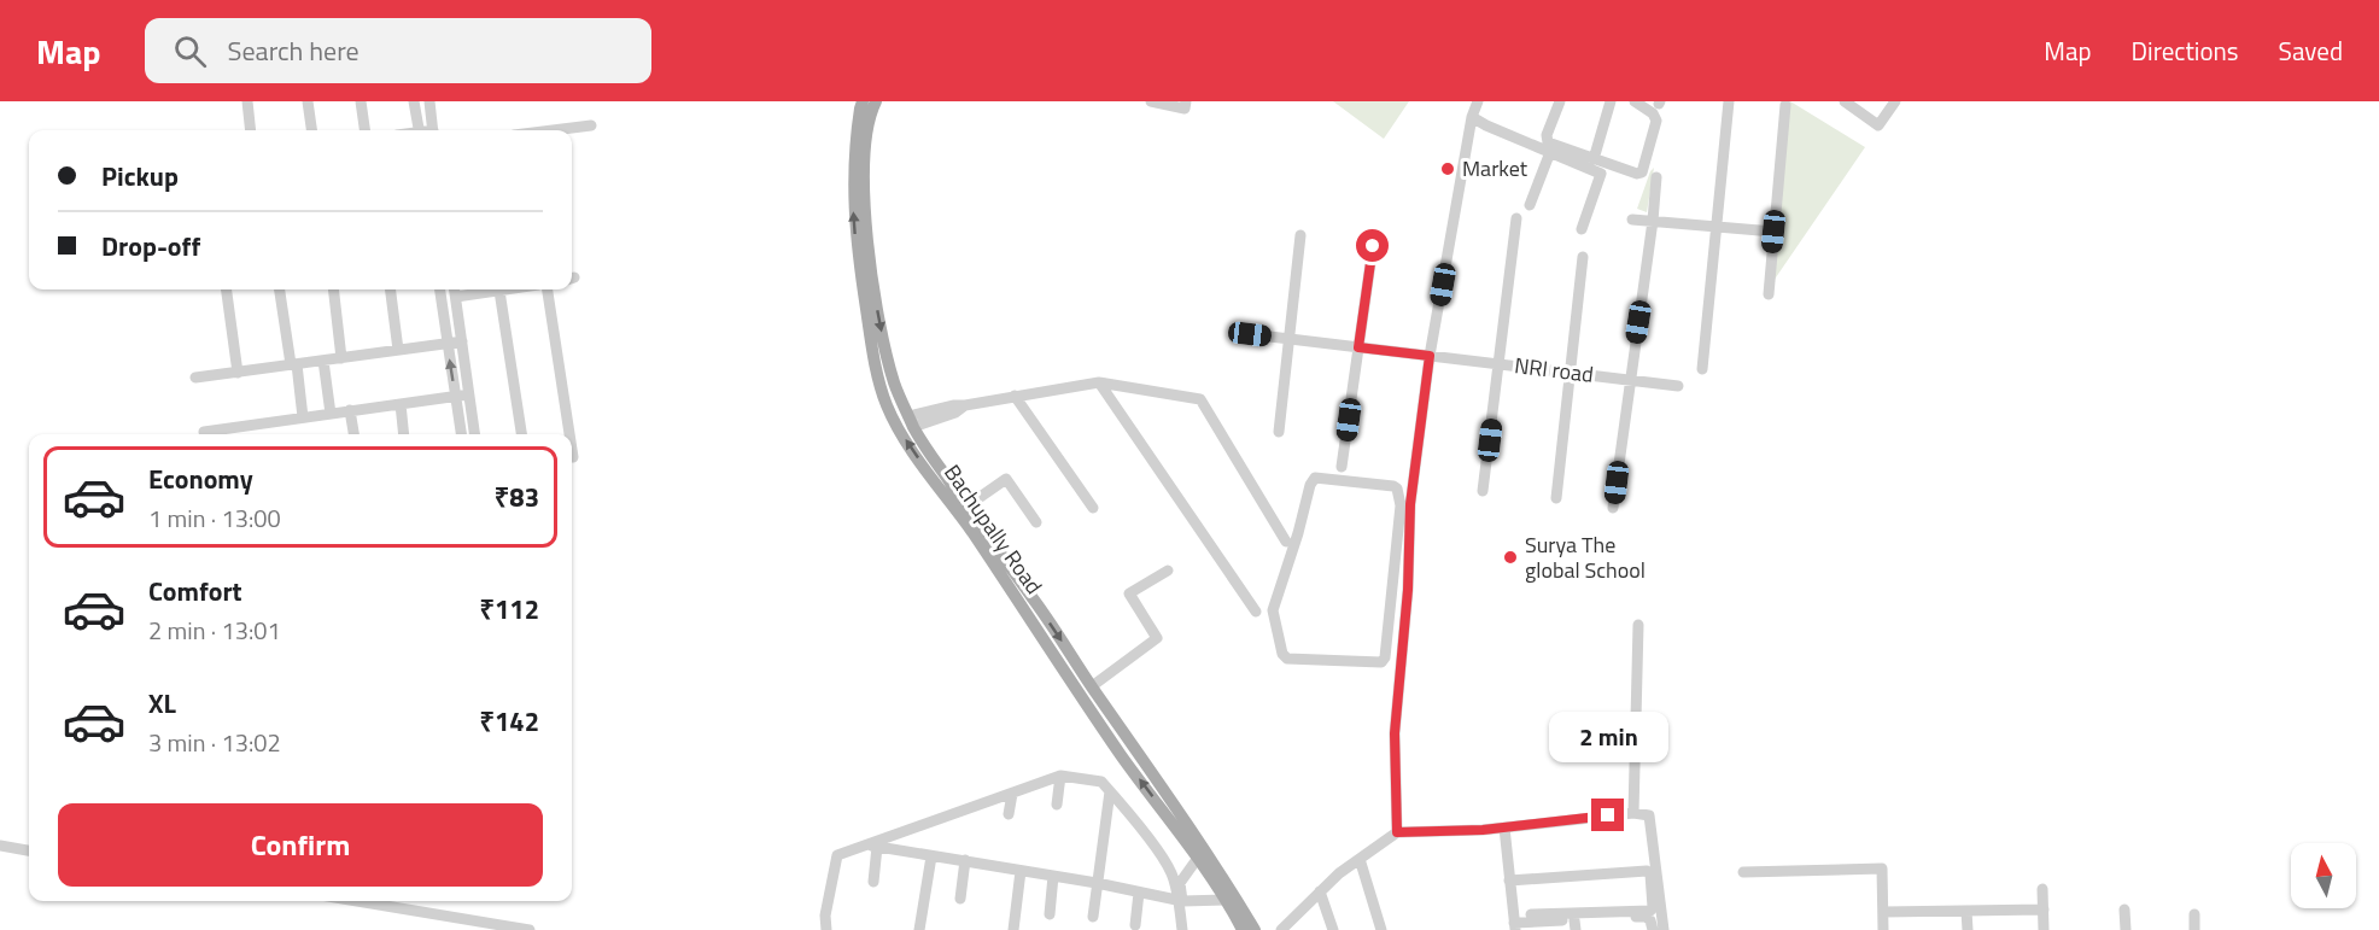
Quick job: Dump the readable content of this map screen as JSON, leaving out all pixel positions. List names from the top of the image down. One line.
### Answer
{"streets":{"main road":["Bachupally Road"],"street":["NRI road"]},"places":["Market","Surya The global School"],"north":"top","page":{"header":"Map","search":"Search here","nav":["Map","Directions","Saved"],"banner":["Pickup","Drop-off"],"list":[{"name":"Economy","note":"1 min · 13:00","value":"₹83"},{"name":"Comfort","note":"2 min · 13:01","value":"₹112"},{"name":"XL","note":"3 min · 13:02","value":"₹142"}],"bubble":"2 min","buttons":"Confirm"}}
